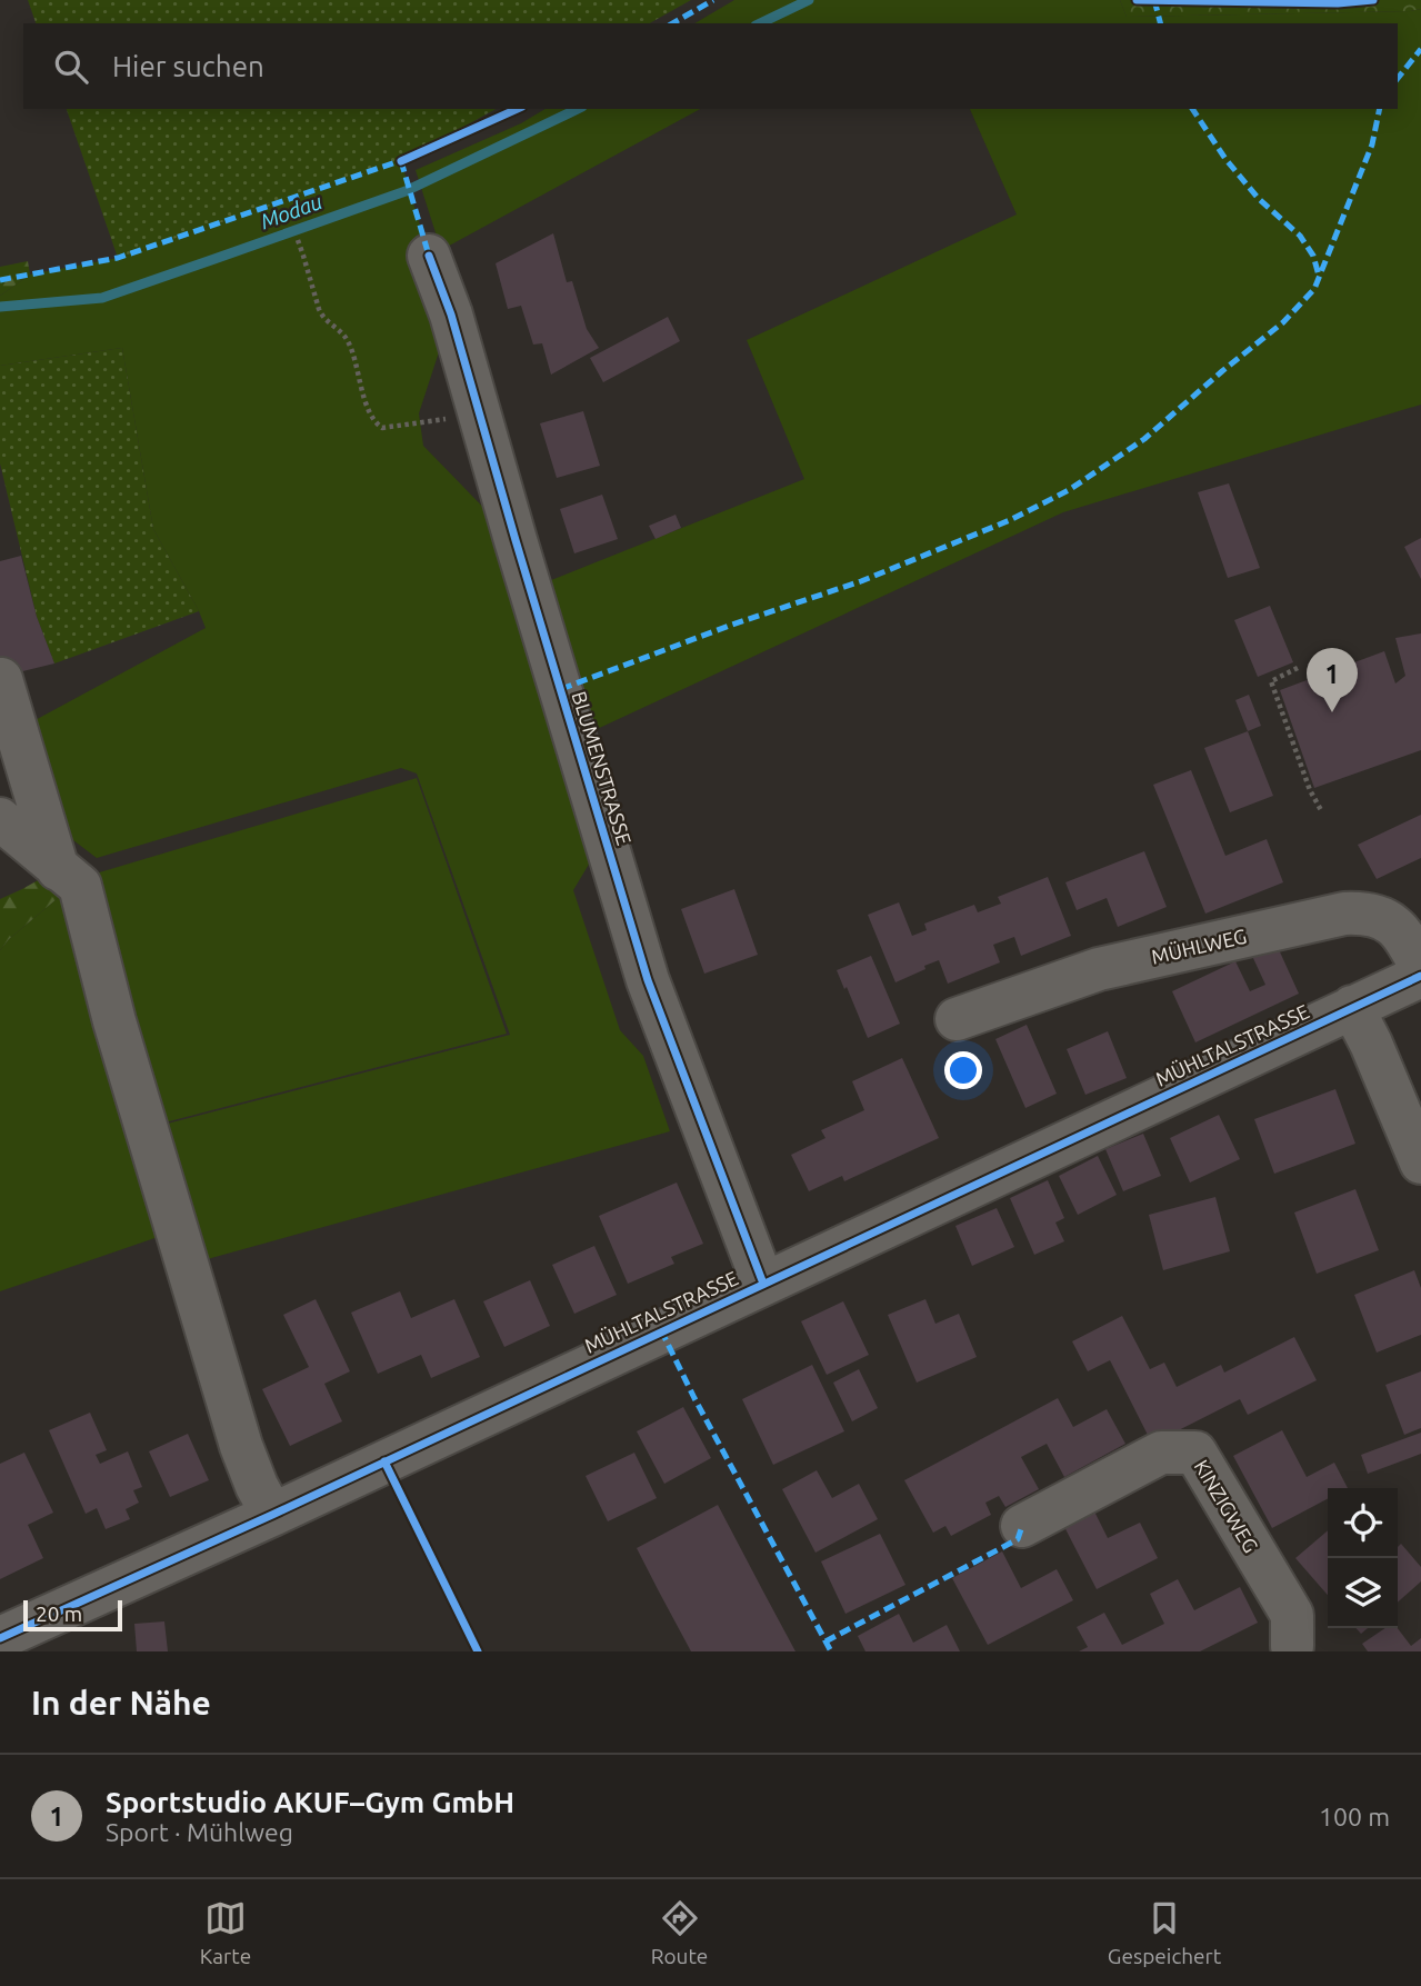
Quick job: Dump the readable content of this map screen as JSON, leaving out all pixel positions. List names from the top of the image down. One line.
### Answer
{"streets":{"street":["BLUMENSTRASSE","MÜHLWEG","MÜHLTALSTRASSE","KINZIGWEG"]},"crossings":[["BLUMENSTRASSE","MÜHLTALSTRASSE"]],"water":["Modau"],"scale_bar":"20 m","page":{"search":"Hier suchen","pins":"1","scale":"20 m","heading":"In der Nähe","list":[{"mark":"1","name":"Sportstudio AKUF–Gym GmbH","note":"Sport · Mühlweg","value":"100 m"}],"nav":["Karte","Route","Gespeichert"]}}
